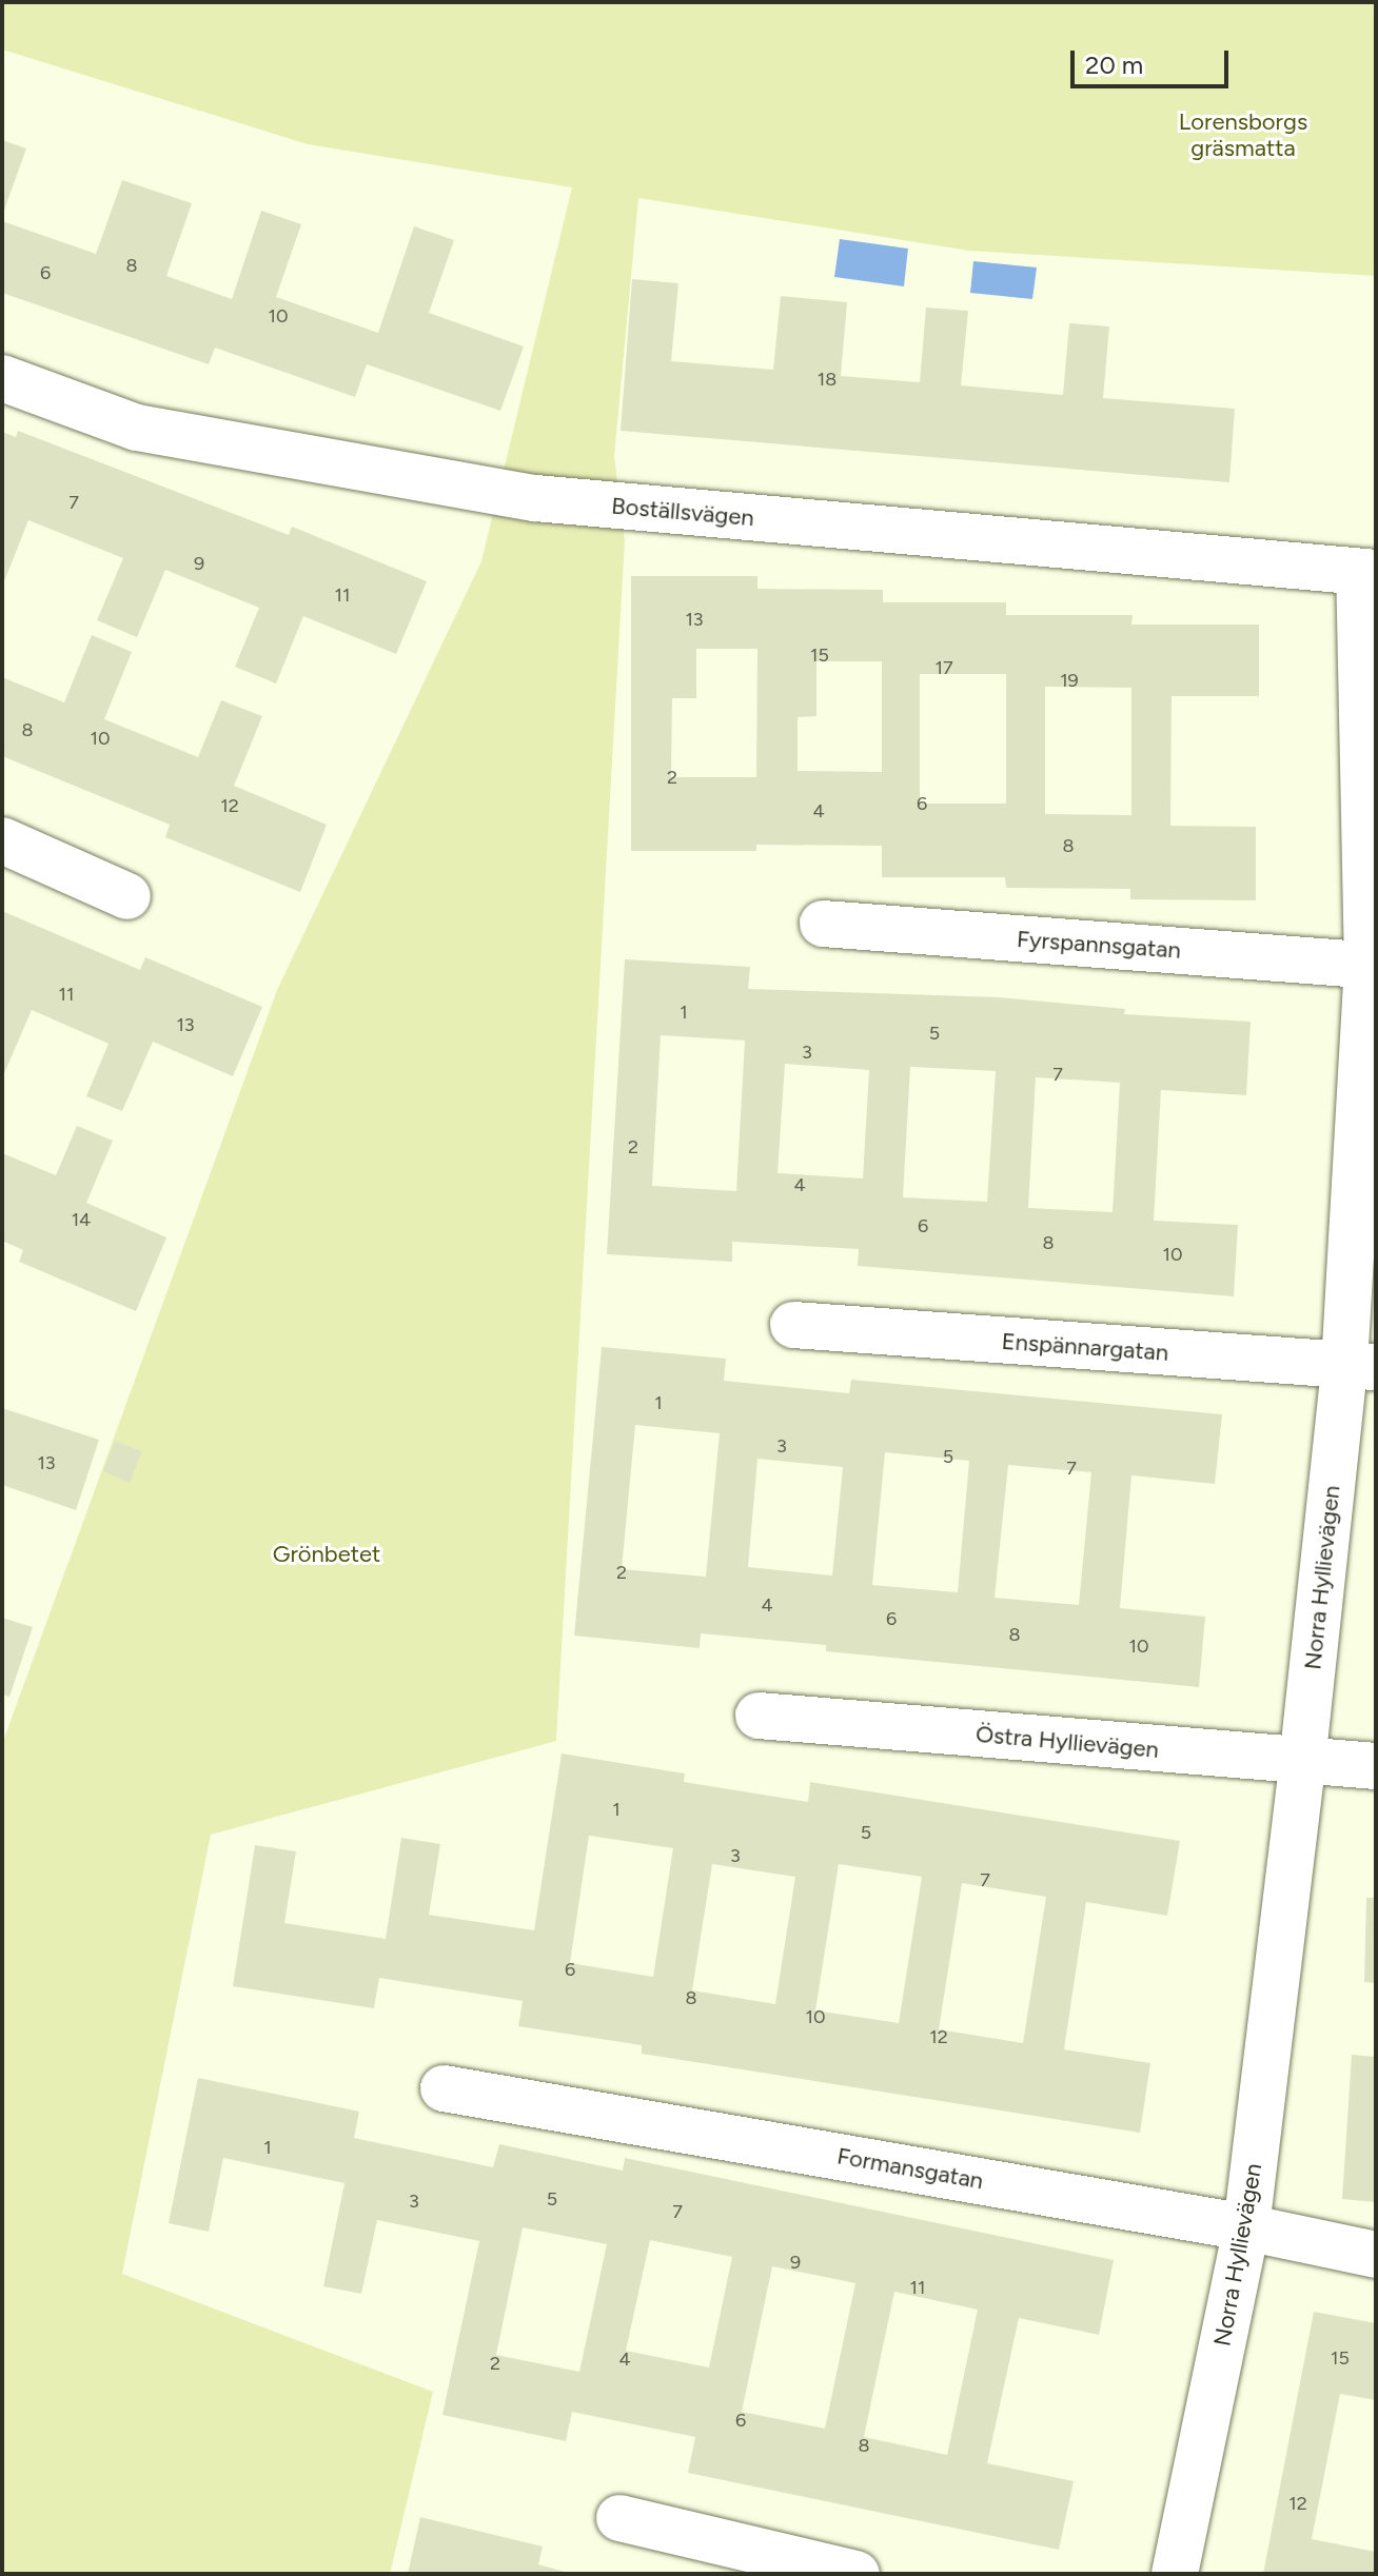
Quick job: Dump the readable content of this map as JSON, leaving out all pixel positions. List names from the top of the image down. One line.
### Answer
{"streets":{"street":["Boställsvägen","Fyrspannsgatan","Enspännargatan","Norra Hyllievägen","Östra Hyllievägen","Formansgatan"]},"crossings":[["Boställsvägen","Norra Hyllievägen"],["Fyrspannsgatan","Norra Hyllievägen"],["Enspännargatan","Norra Hyllievägen"],["Norra Hyllievägen","Östra Hyllievägen"],["Norra Hyllievägen","Formansgatan"]],"parks":["Lorensborgs gräsmatta","Grönbetet"],"house_numbers":["8","6","10","18","7","9","11","13","15","17","19","8","10","2","6","12","4","8","11","1","13","5","3","7","2","4","14","6","8","10","1","3","5","13","7","2","4","6","8","10","1","5","3","7","6","8","10","12","1","5","3","7","9","11","15","4","2","6","8","12"],"scale_bar":"20 m"}
